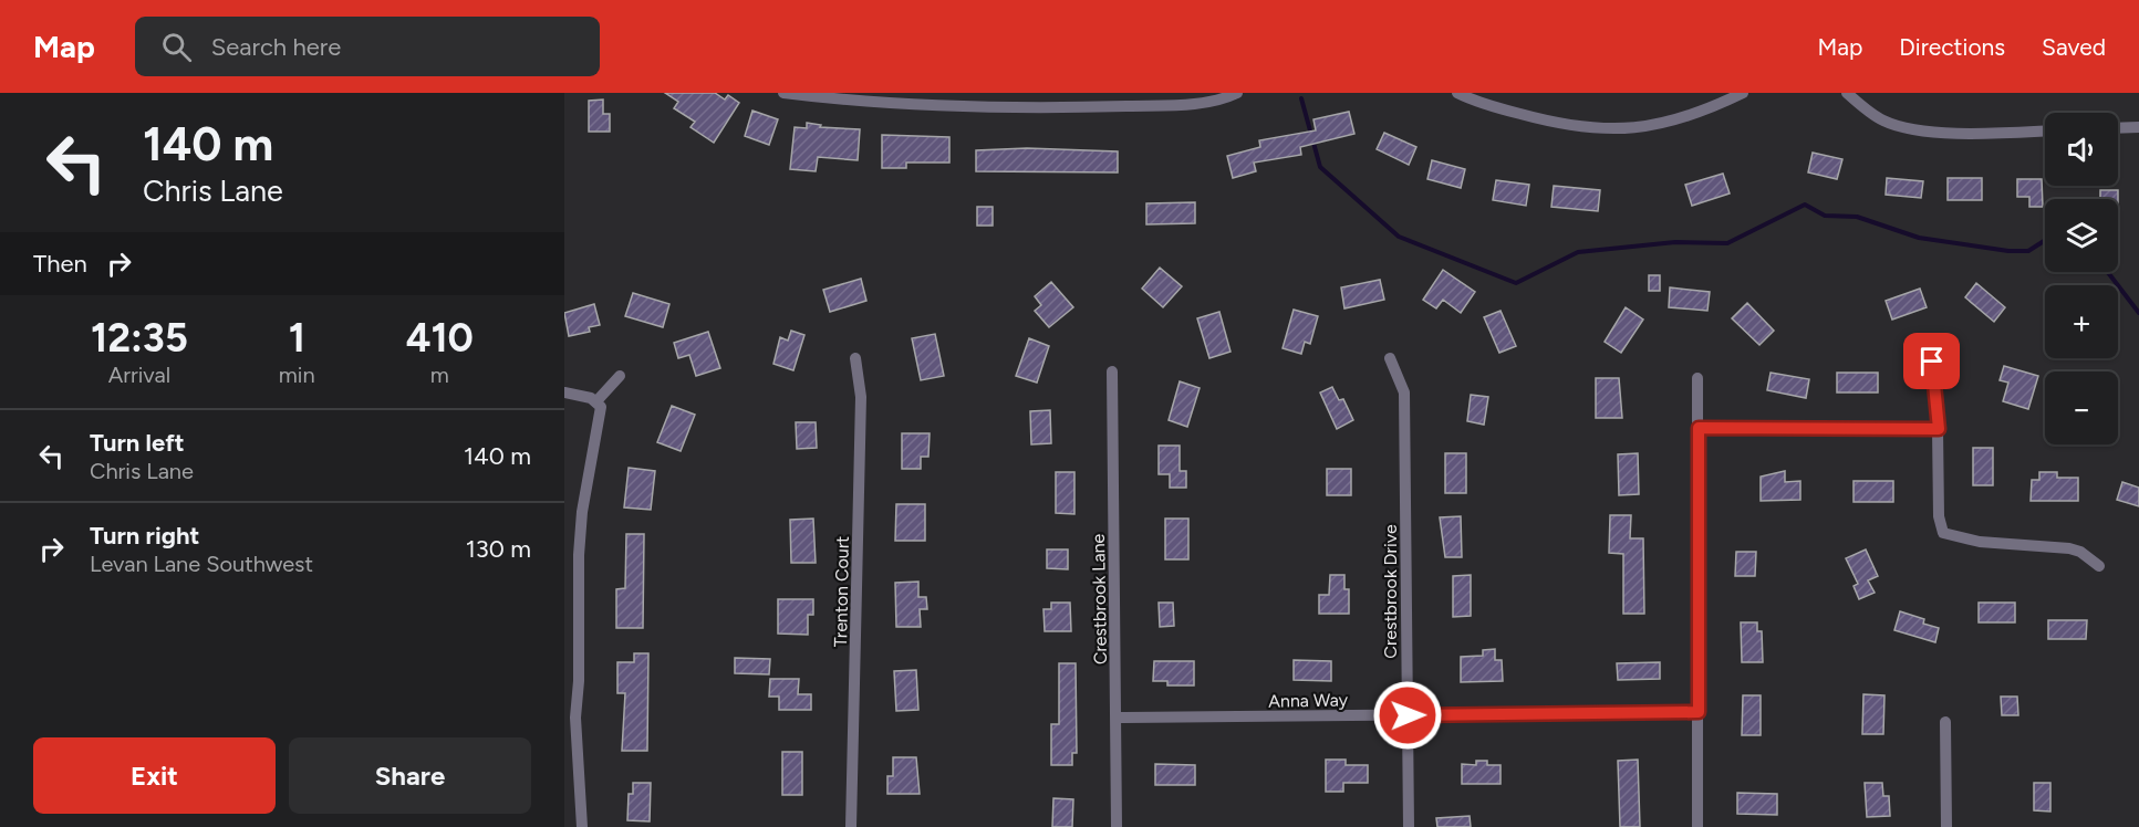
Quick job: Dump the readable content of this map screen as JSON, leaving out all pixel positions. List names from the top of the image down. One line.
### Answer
{"streets":{"street":["Trenton Court","Crestbrook Drive","Crestbrook Lane","Anna Way"]},"crossings":[["Crestbrook Drive","Anna Way"],["Crestbrook Lane","Anna Way"]],"page":{"header":"Map","search":"Search here","nav":["Map","Directions","Saved"],"turn":["140 m","Chris Lane"],"map_buttons":["+","−"],"then":"Then","eta":["12:35","Arrival","1","min","410","m"],"list":[{"name":"Turn left","note":"Chris Lane","value":"140 m"},{"name":"Turn right","note":"Levan Lane Southwest","value":"130 m"}],"buttons":["Exit","Share"]}}
